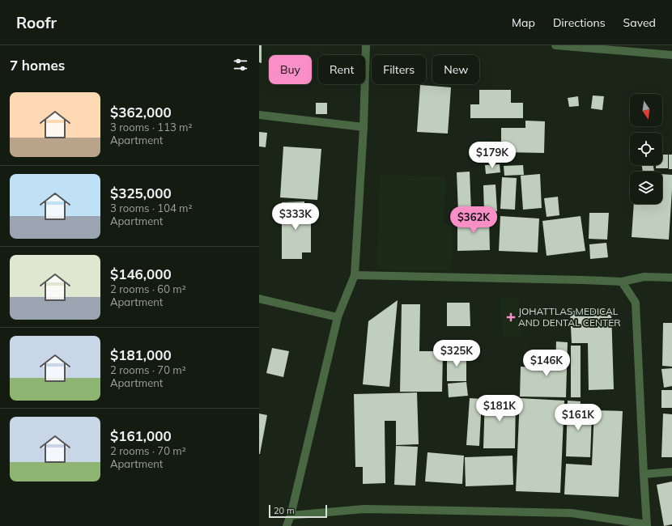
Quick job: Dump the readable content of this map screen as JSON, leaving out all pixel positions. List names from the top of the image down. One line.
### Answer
{"places":{"health":["JOHATTLAS MEDICAL AND DENTAL CENTER"]},"scale_bar":"20 m","north":"bottom","page":{"header":"Roofr","nav":["Map","Directions","Saved"],"heading":"7 homes","chip":["Buy","Rent","Filters","New"],"list":[{"name":"$362,000","note":"3 rooms · 113 m² · Apartment"},{"name":"$325,000","note":"3 rooms · 104 m² · Apartment"},{"name":"$146,000","note":"2 rooms · 60 m² · Apartment"},{"name":"$181,000","note":"2 rooms · 70 m² · Apartment"},{"name":"$161,000","note":"2 rooms · 70 m² · Apartment"}],"price":["$179K","$333K","$362K","$325K","$146K","$181K","$161K"],"scale":"20 m"}}
